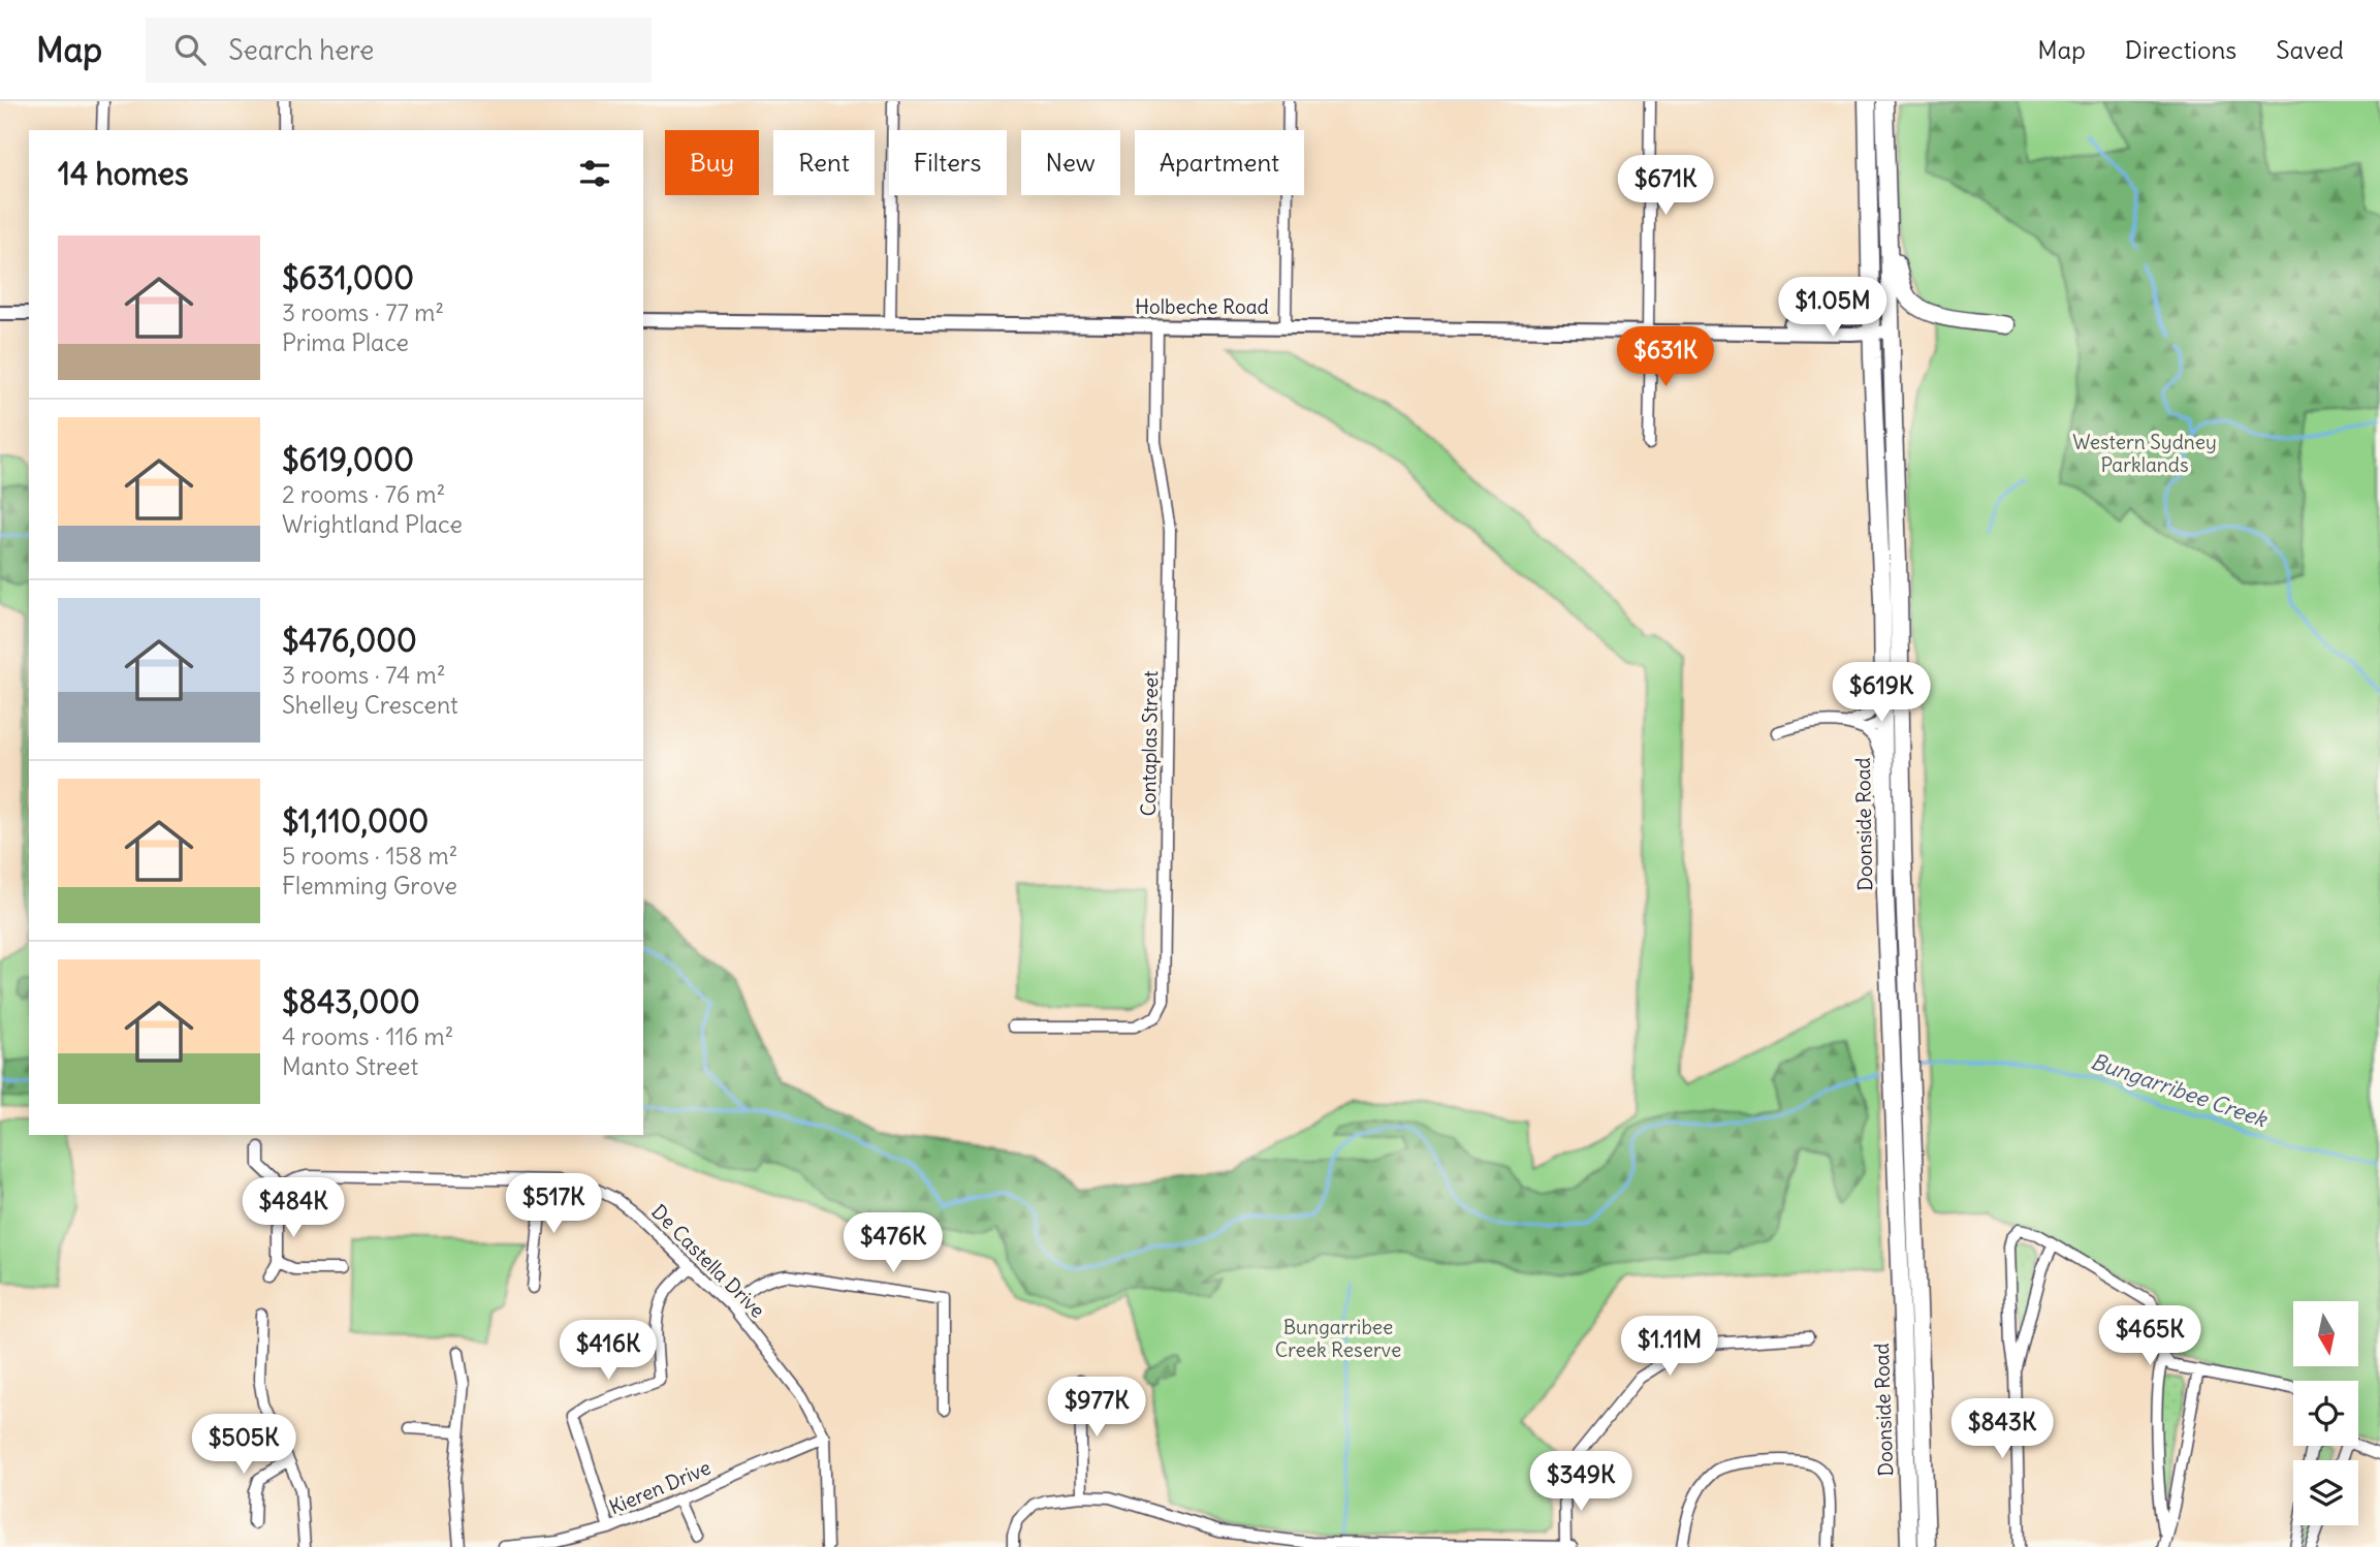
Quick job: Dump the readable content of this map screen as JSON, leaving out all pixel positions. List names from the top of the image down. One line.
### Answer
{"streets":{"main road":["Doonside Road"],"street":["Holbeche Road","Contaplas Street","De Castella Drive","Kieren Drive"]},"crossings":[["Holbeche Road","Contaplas Street"],["Holbeche Road","Doonside Road"],["De Castella Drive","Kieren Drive"]],"water":["Bungarribee Creek"],"parks":["Western Sydney Parklands","Bungarribee Creek Reserve"],"north":"bottom","page":{"header":"Map","search":"Search here","nav":["Map","Directions","Saved"],"chip":["Buy","Rent","Filters","New","Apartment"],"heading":"14 homes","price":["$671K","$1.05M","$631K","$619K","$517K","$484K","$476K","$465K","$1.11M","$416K","$977K","$843K","$505K","$349K"],"list":[{"name":"$631,000","note":"3 rooms · 77 m² · Prima Place"},{"name":"$619,000","note":"2 rooms · 76 m² · Wrightland Place"},{"name":"$476,000","note":"3 rooms · 74 m² · Shelley Crescent"},{"name":"$1,110,000","note":"5 rooms · 158 m² · Flemming Grove"},{"name":"$843,000","note":"4 rooms · 116 m² · Manto Street"}]}}
